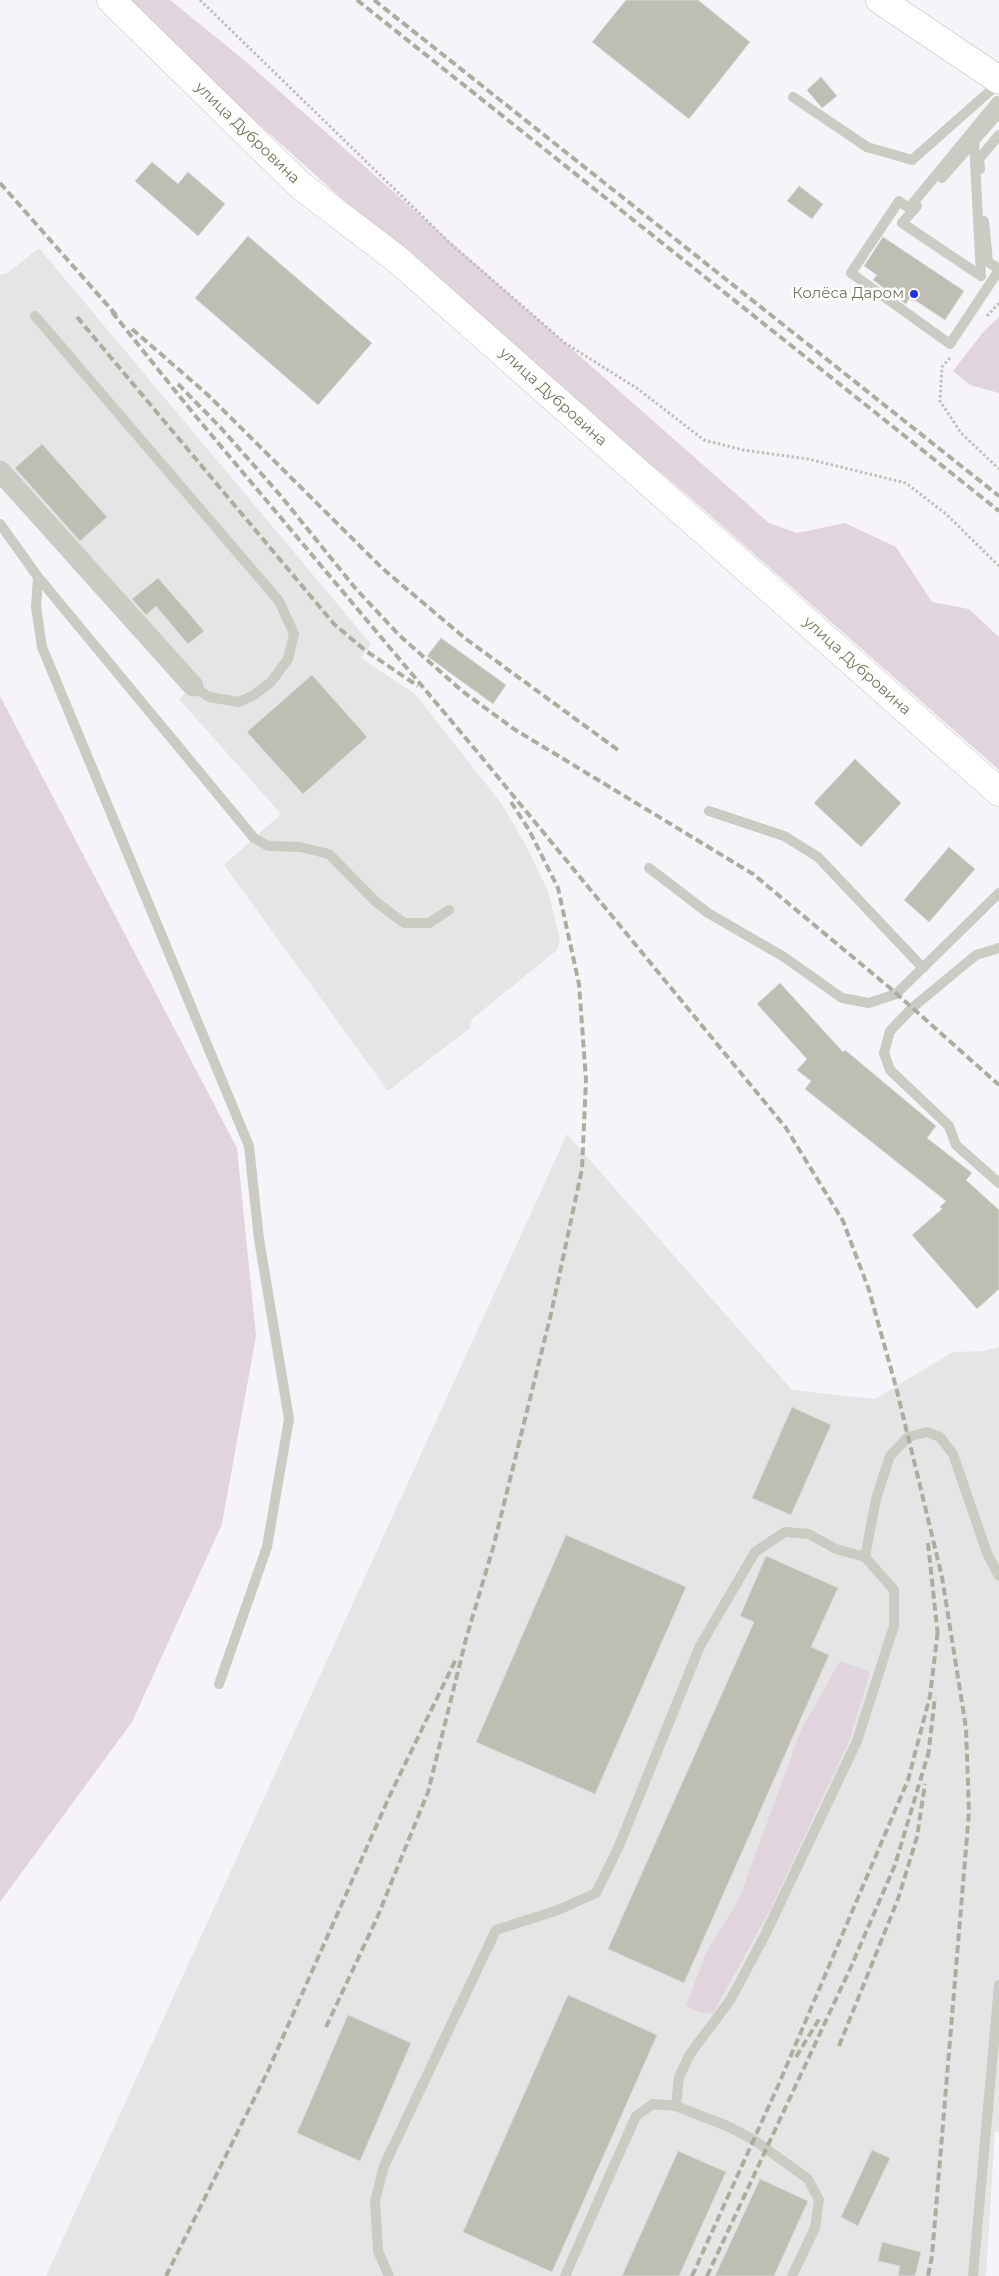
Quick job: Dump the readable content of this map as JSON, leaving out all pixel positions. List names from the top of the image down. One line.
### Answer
{"streets":{"main road":["улица Дубровина"]},"places":["Колёса Даром"]}
